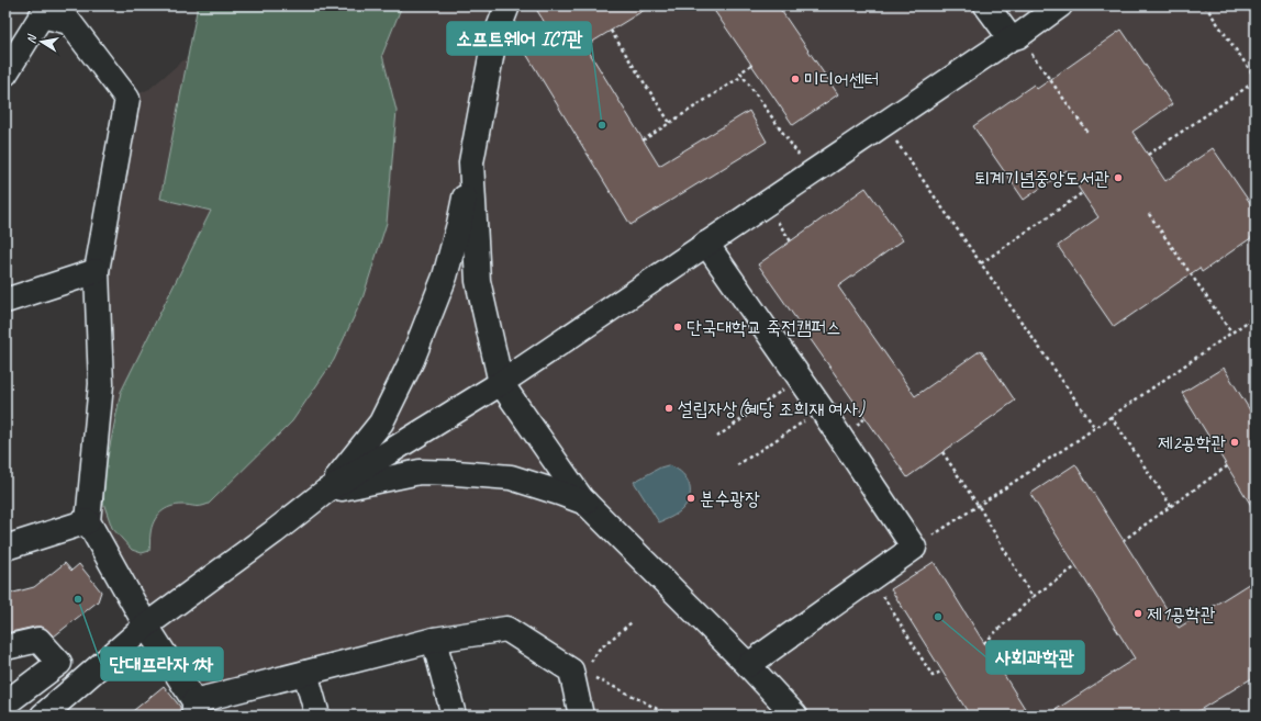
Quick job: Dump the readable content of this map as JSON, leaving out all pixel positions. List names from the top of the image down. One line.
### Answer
{"places":["미디어센터","소프트웨어 ICT관","퇴계기념중앙도서관","단국대학교 죽전캠퍼스","설립자상(혜당 조희재 여사)","제2공학관","분수광장","단대프라자1차","제1공학관","사회과학관"],"north":"left"}
